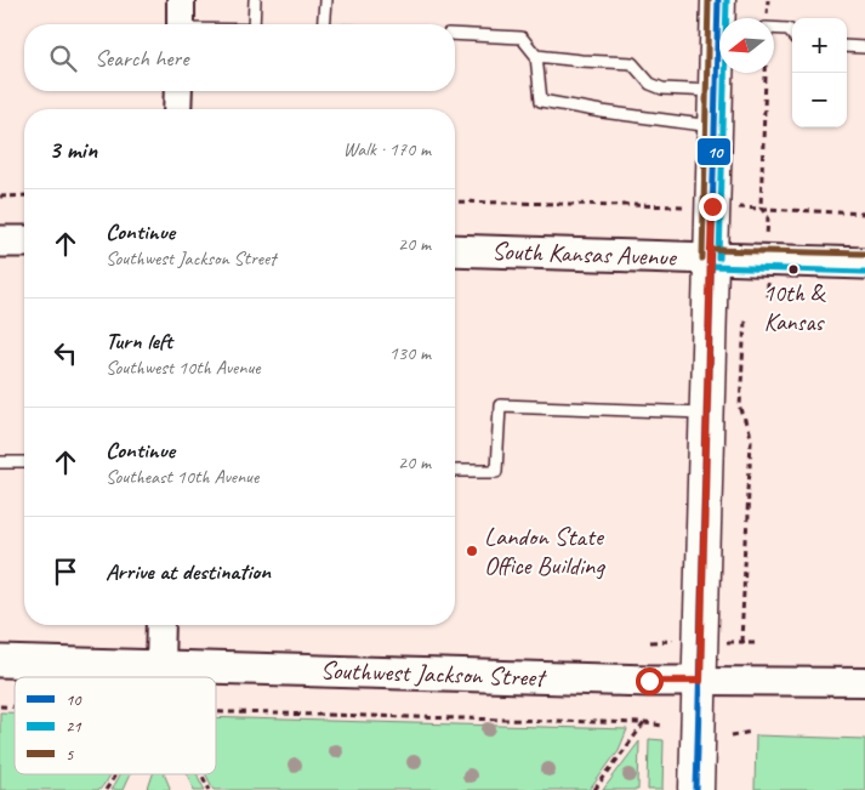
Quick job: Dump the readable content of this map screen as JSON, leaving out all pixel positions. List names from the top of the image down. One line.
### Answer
{"streets":{"main road":["South Kansas Avenue","Southwest Jackson Street"]},"places":["10th & Kansas","Landon State Office Building"],"lines":["transit line 10","transit line 21","transit line 5"],"legend":["10","21","5"],"north":"left","page":{"map_buttons":["+","−"],"search":"Search here","heading":["3 min","Walk · 170 m"],"list":[["Continue","Southwest Jackson Street","20 m"],["Turn left","Southwest 10th Avenue","130 m"],["Continue","Southeast 10th Avenue","20 m"],"Arrive at destination"]}}
